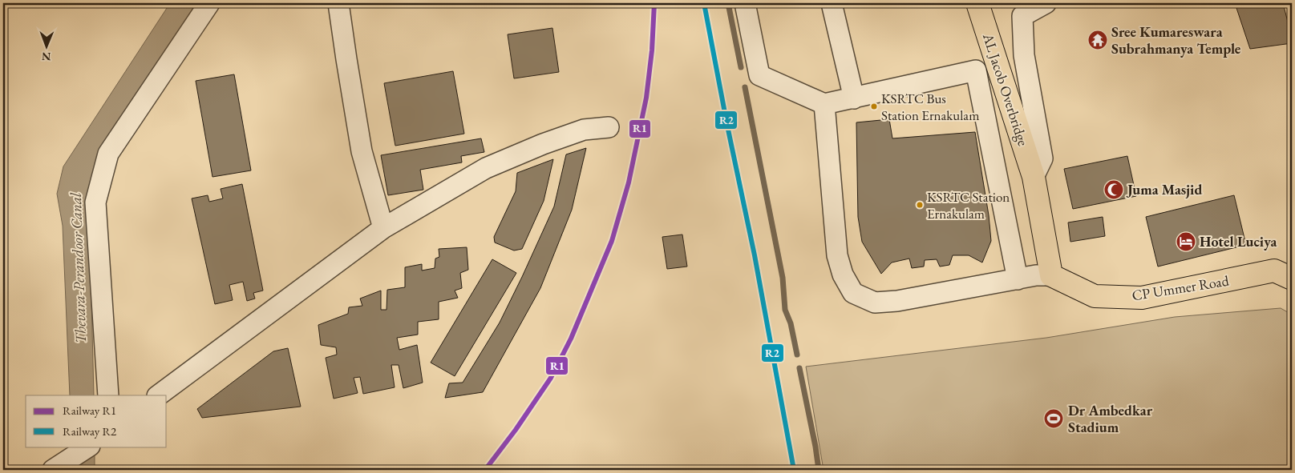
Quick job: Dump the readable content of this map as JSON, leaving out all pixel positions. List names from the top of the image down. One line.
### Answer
{"streets":{"main road":["AL Jacob Overbridge","CP Ummer Road"]},"water":["Thevara-Perandoor Canal"],"places":{"temple":["Sree Kumareswara Subrahmanya Temple"],"other":["KSRTC Bus Station Ernakulam","KSRTC Station Ernakulam"],"mosque":["Juma Masjid"],"hotel":["Hotel Luciya"],"sports":["Dr Ambedkar Stadium"]},"lines":["rail line R1","rail line R2"],"legend":["Railway R1","Railway R2"],"north":"bottom"}
